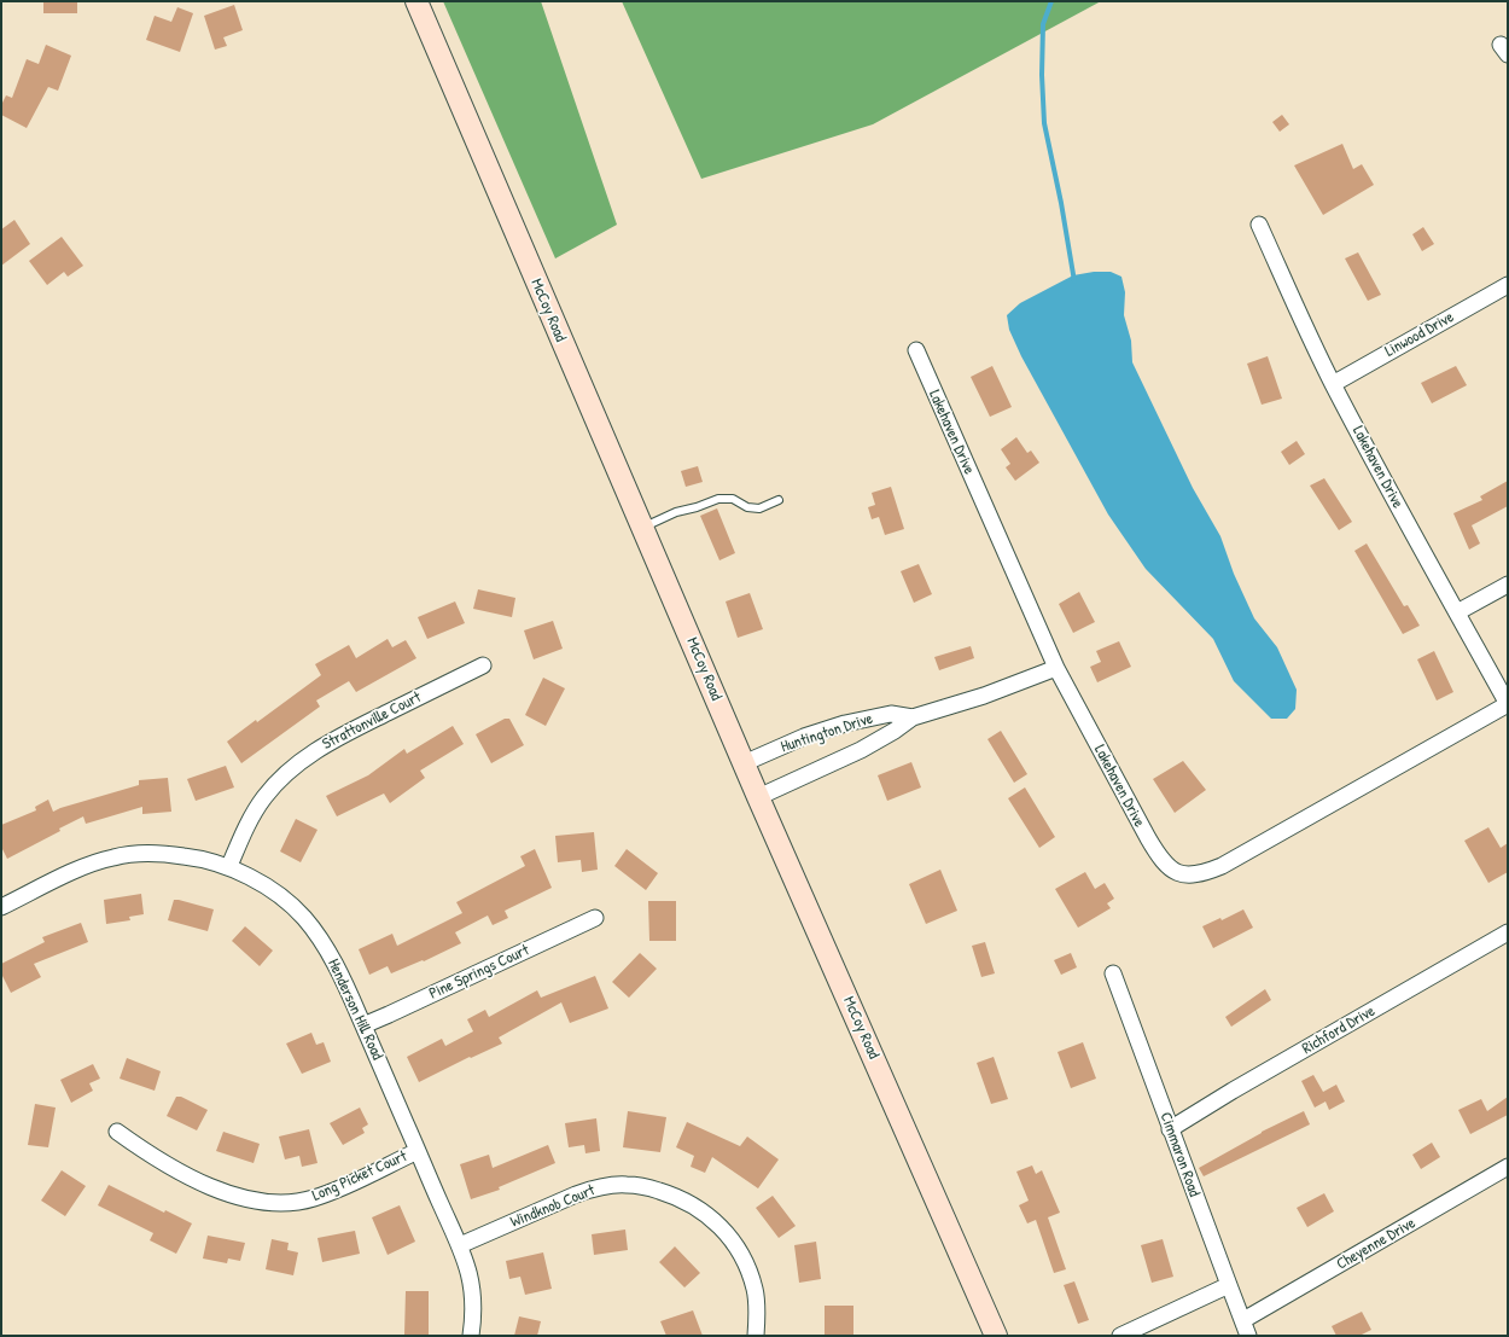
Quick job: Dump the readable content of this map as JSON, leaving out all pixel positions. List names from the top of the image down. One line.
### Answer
{"streets":{"main road":["McCoy Road"],"street":["Linwood Drive","Lakehaven Drive","Strattonville Court","Huntington Drive","Pine Springs Court","Henderson Hill Road","Richford Drive","Cimmaron Road","Long Picket Court","Windknob Court","Cheyenne Drive"]},"crossings":[["McCoy Road","Huntington Drive"],["Linwood Drive","Lakehaven Drive"],["Lakehaven Drive","Huntington Drive"],["Strattonville Court","Henderson Hill Road"],["Pine Springs Court","Henderson Hill Road"],["Henderson Hill Road","Long Picket Court"],["Henderson Hill Road","Windknob Court"],["Richford Drive","Cimmaron Road"],["Cimmaron Road","Cheyenne Drive"]]}
